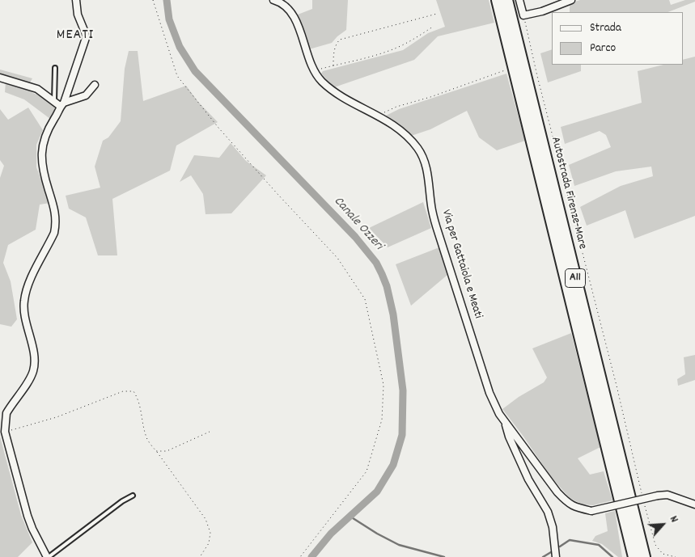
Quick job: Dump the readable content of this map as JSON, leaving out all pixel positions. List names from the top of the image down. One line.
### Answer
{"streets":{"highway":["Autostrada Firenze-Mare","A11"],"street":["Via per Gattaiola e Meati"]},"districts":["MEATI"],"water":["Canale Ozzeri"],"legend":["Strada","Parco"],"north":"top right"}
